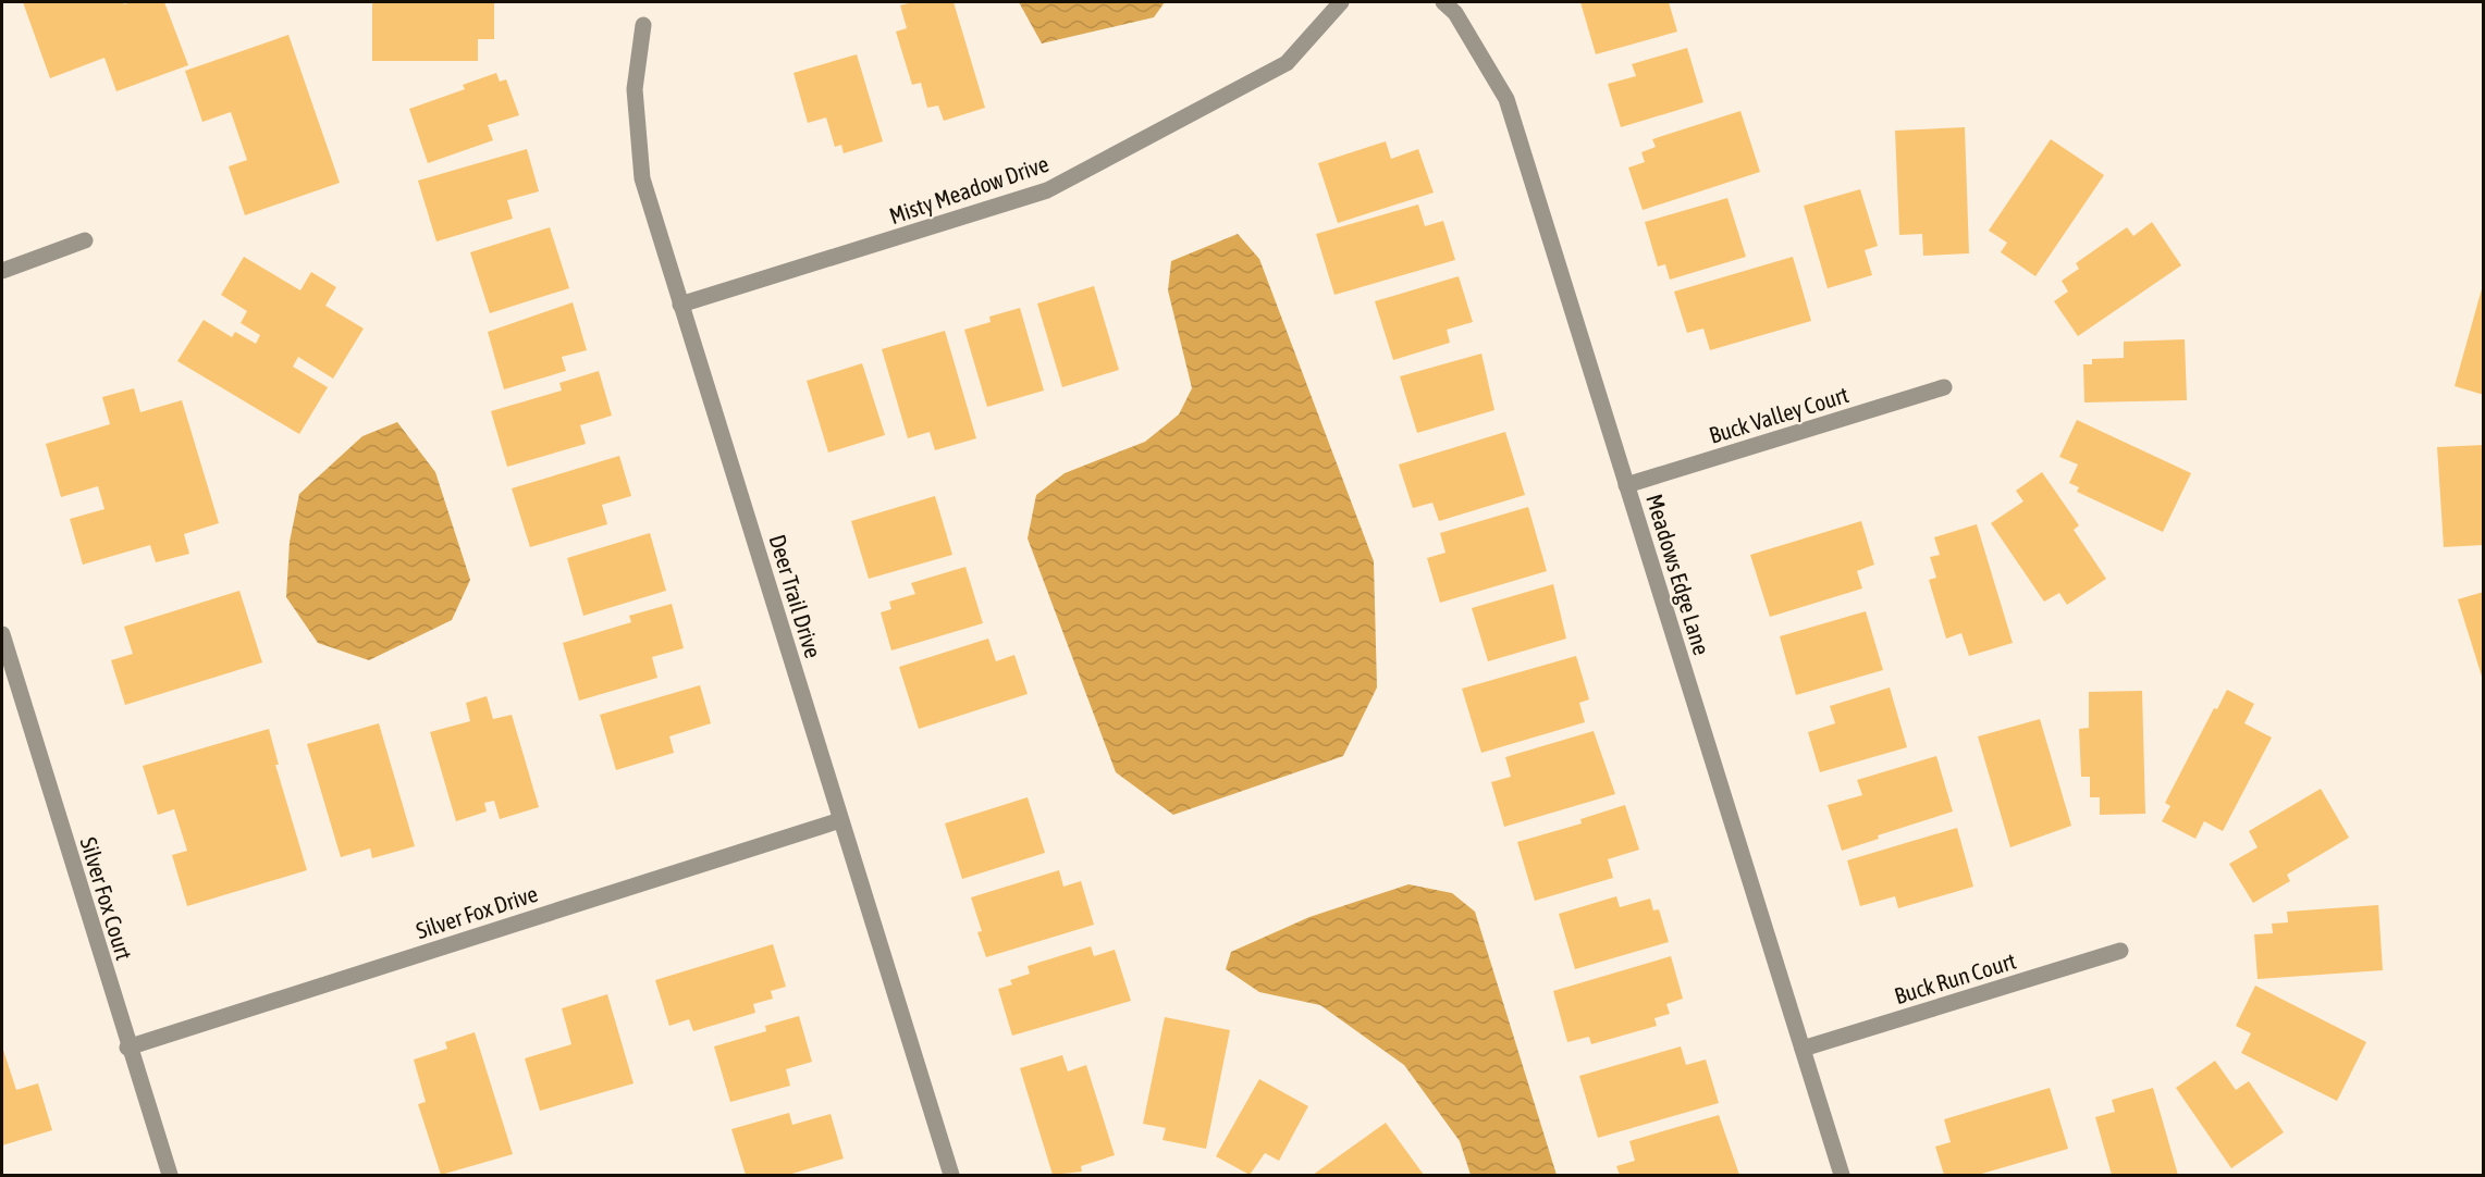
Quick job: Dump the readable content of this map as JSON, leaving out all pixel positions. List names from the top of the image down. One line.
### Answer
{"streets":{"street":["Misty Meadow Drive","Buck Valley Court","Meadows Edge Lane","Deer Trail Drive","Silver Fox Court","Silver Fox Drive","Buck Run Court"]},"crossings":[["Misty Meadow Drive","Deer Trail Drive"],["Buck Valley Court","Meadows Edge Lane"],["Meadows Edge Lane","Buck Run Court"],["Deer Trail Drive","Silver Fox Drive"],["Silver Fox Court","Silver Fox Drive"]]}
